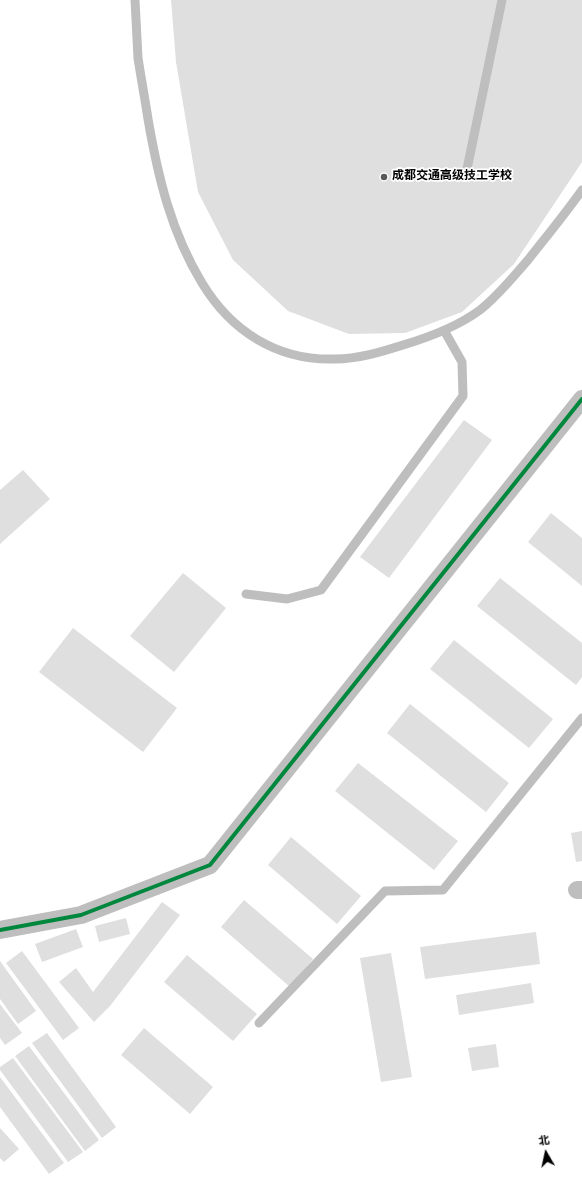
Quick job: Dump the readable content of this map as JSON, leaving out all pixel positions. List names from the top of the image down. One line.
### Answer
{"places":["成都交通高级技工学校"],"north":"top"}
